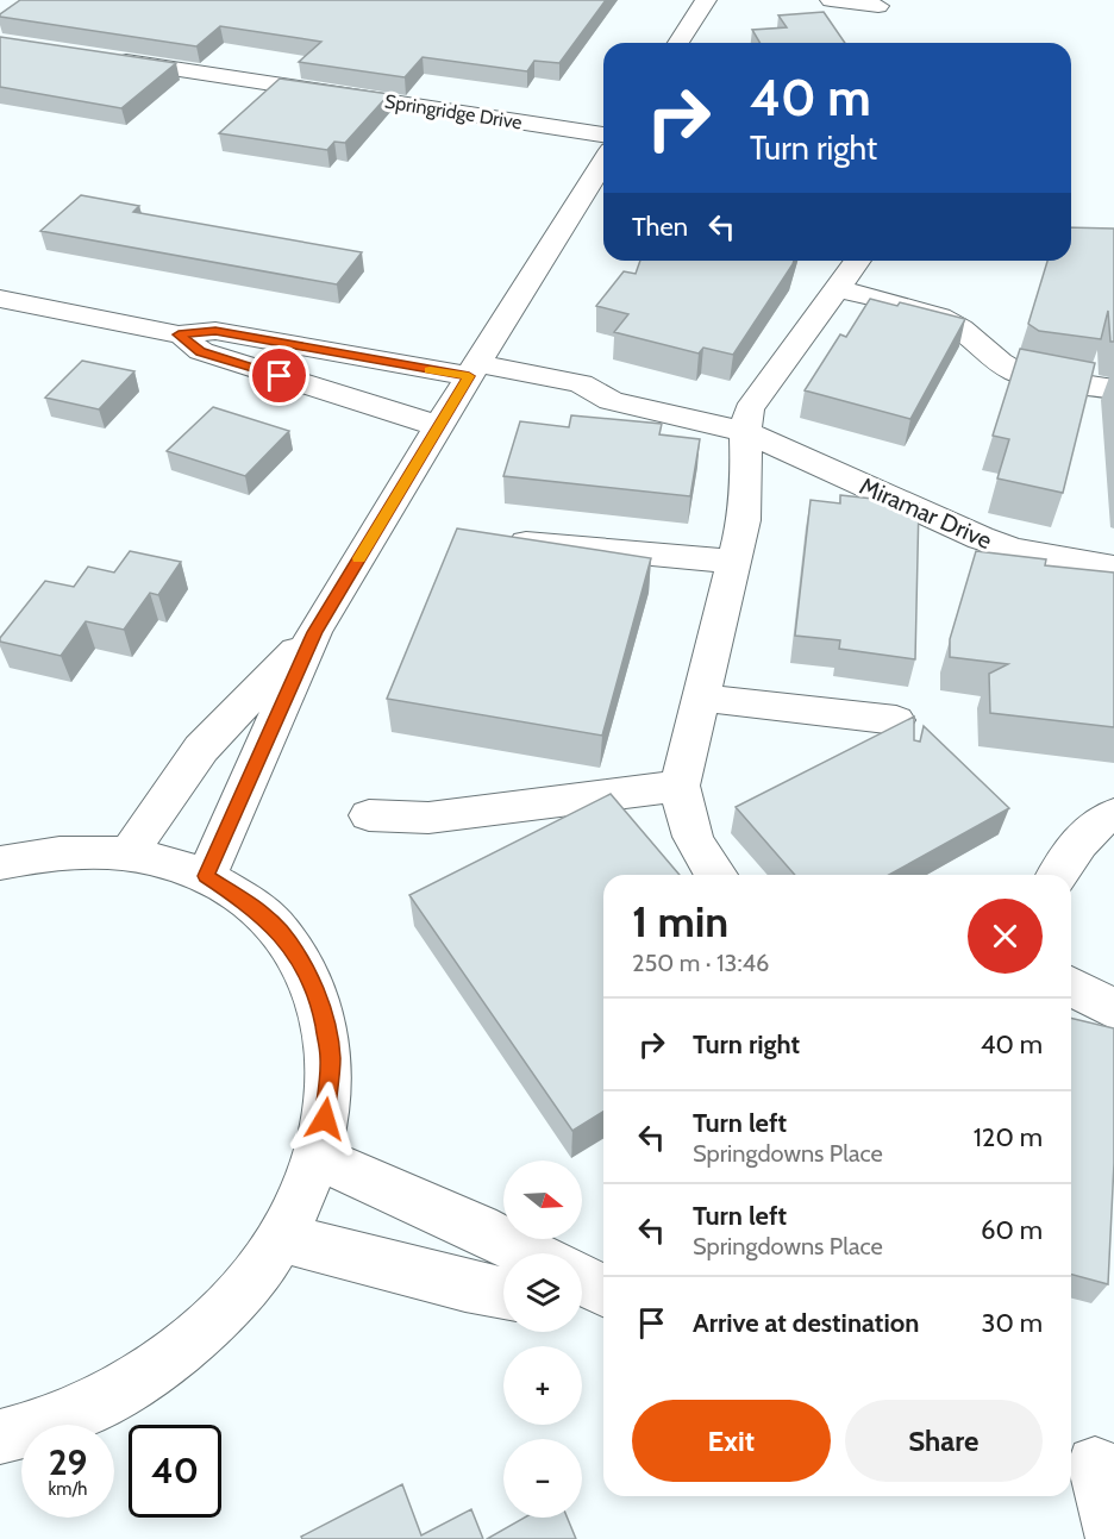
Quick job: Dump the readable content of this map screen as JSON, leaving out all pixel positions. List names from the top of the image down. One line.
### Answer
{"streets":{"street":["Springridge Drive","Miramar Drive"]},"north":"right","page":{"turn":["40 m","Turn right"],"then":"Then","heading":["1 min","250 m · 13:46"],"list":[{"name":"Turn right","value":"40 m"},{"name":"Turn left","note":"Springdowns Place","value":"120 m"},{"name":"Turn left","note":"Springdowns Place","value":"60 m"},{"name":"Arrive at destination","value":"30 m"}],"map_buttons":["+","−"],"buttons":["Exit","Share"],"speed":"29 km/h","limit":"40"}}
